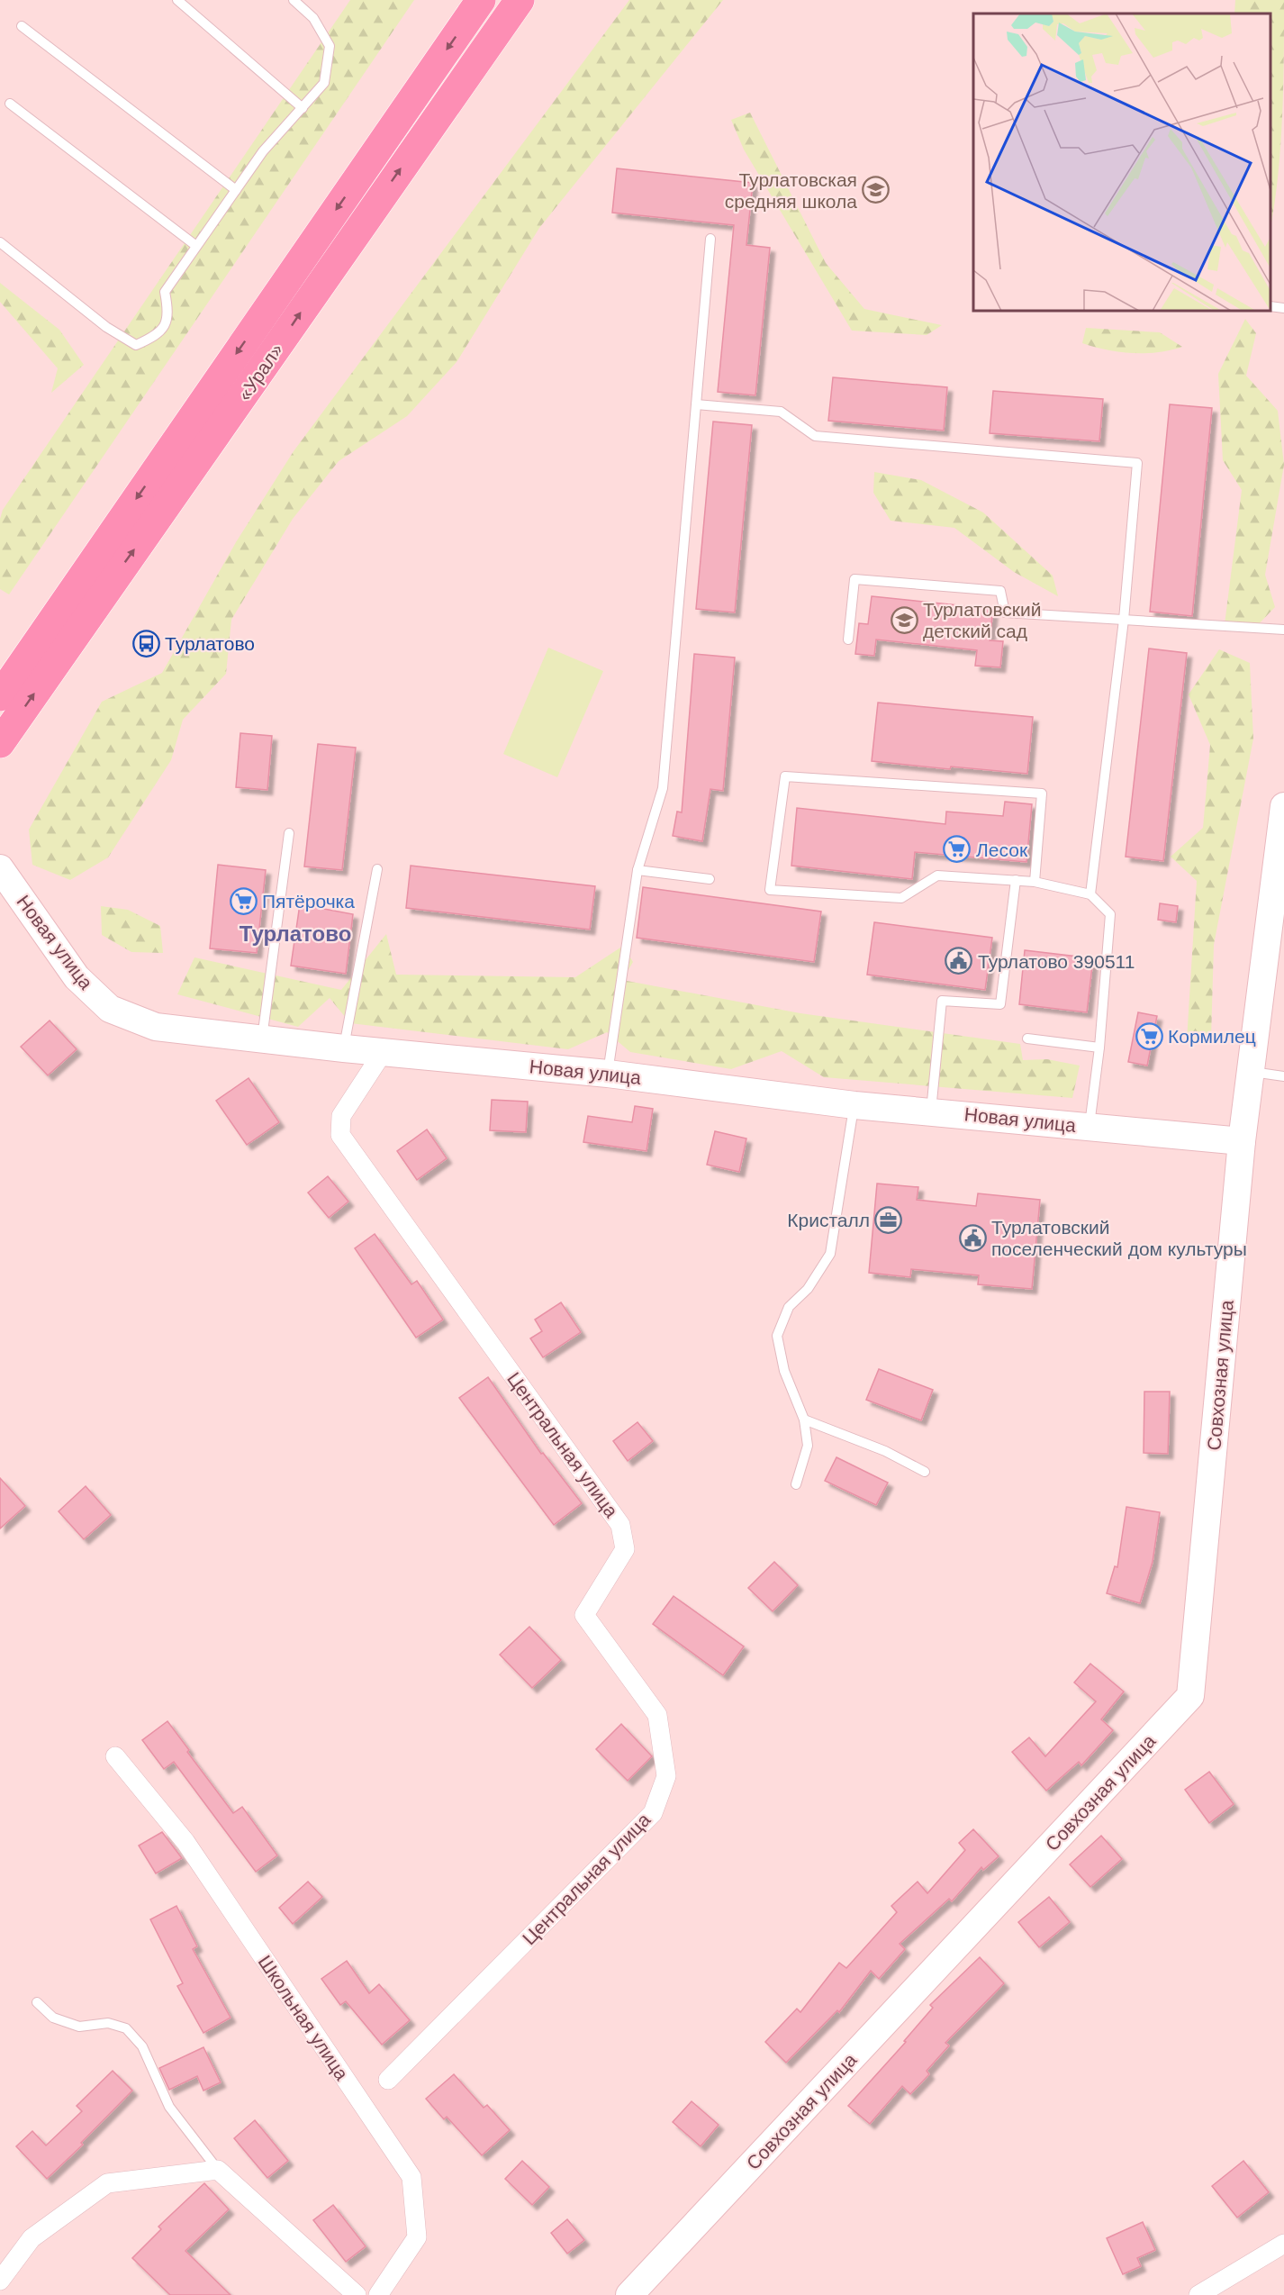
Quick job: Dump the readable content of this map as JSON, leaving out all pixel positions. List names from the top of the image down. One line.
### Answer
{"streets":{"highway":["«Урал»"],"street":["Новая улица","Совхозная улица","Центральная улица","Школьная улица"]},"crossings":[["Новая улица","Совхозная улица"],["Новая улица","Центральная улица"]],"districts":["Турлатово"],"places":{"school or university":["Турлатовская средняя школа","Турлатовский детский сад"],"bus stop":["Турлатово"],"supermarket":["Лесок","Пятёрочка","Кормилец"],"public building":["Турлатово 390511","Турлатовский поселенческий дом культуры"],"office":["Кристалл"]}}
